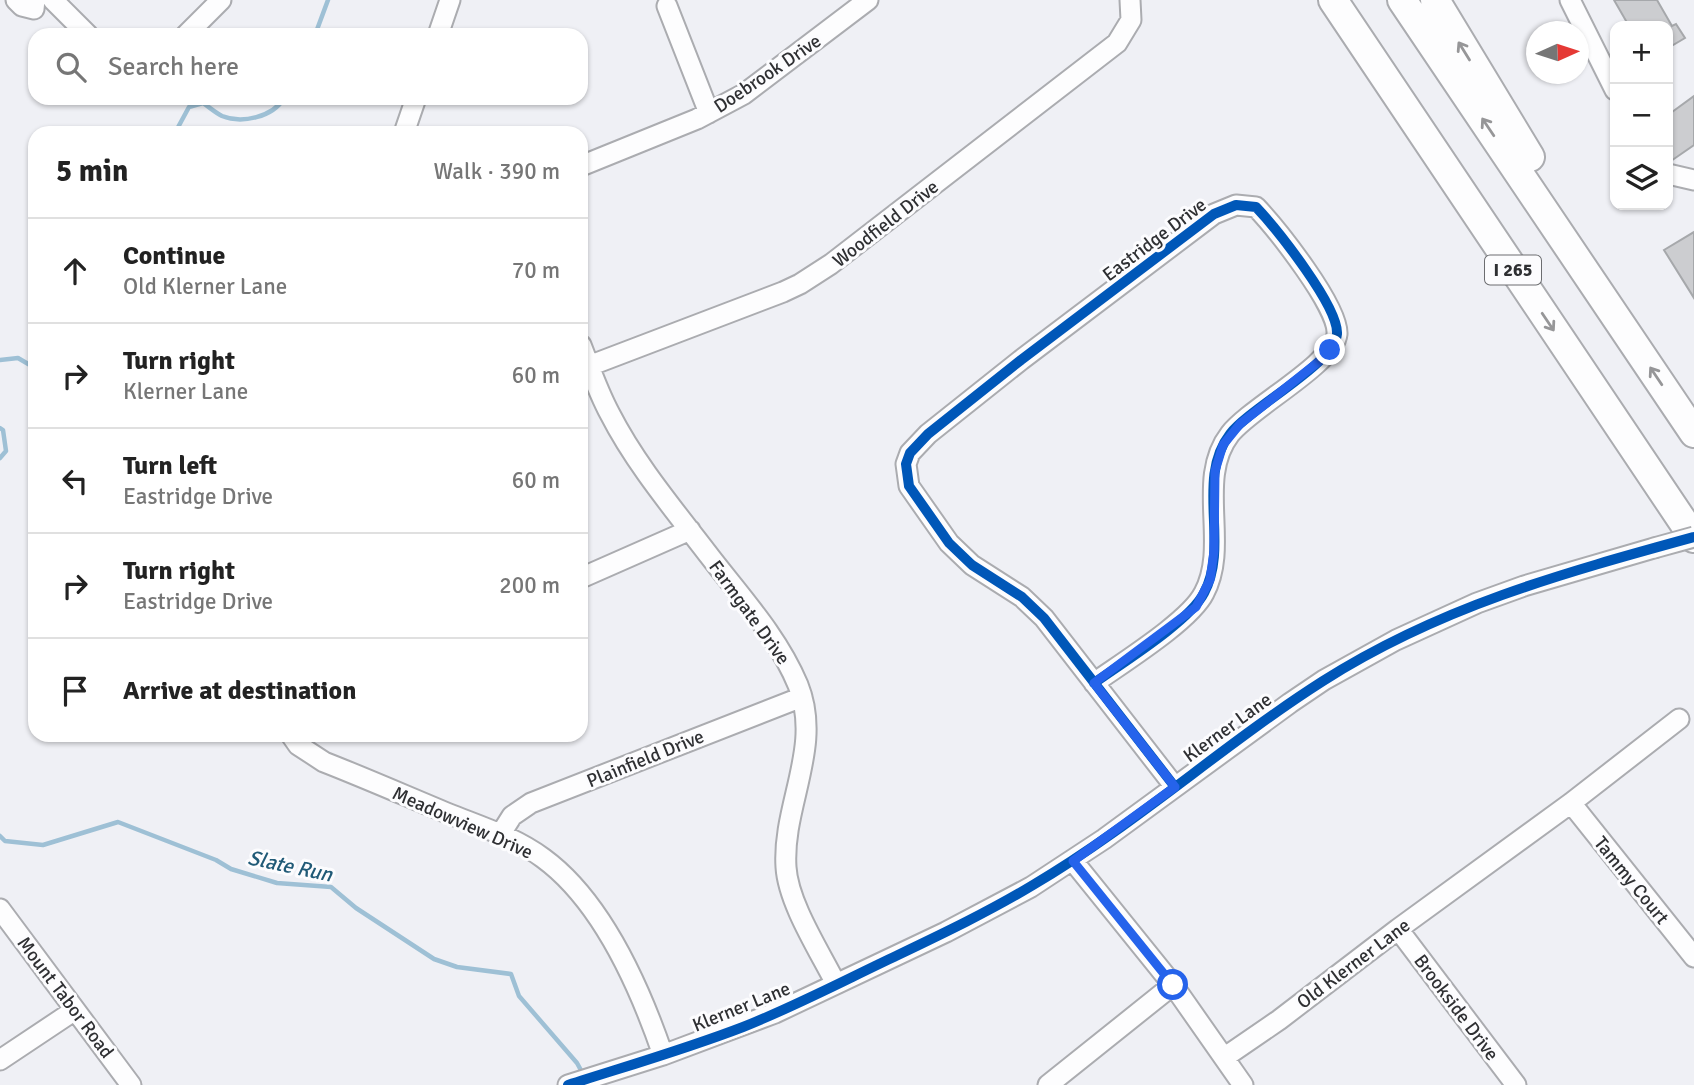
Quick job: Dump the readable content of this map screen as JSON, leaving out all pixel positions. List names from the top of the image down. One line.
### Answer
{"streets":{"highway":["I 265"],"street":["Doebrook Drive","Woodfield Drive","Eastridge Drive","Farmgate Drive","Klerner Lane","Plainfield Drive","Meadowview Drive","Tammy Court","Old Klerner Lane","Mount Tabor Road","Brookside Drive"]},"crossings":[["Eastridge Drive","Klerner Lane"],["I 265","Klerner Lane"],["Farmgate Drive","Klerner Lane"],["Farmgate Drive","Plainfield Drive"],["Klerner Lane","Meadowview Drive"],["Plainfield Drive","Meadowview Drive"],["Tammy Court","Old Klerner Lane"],["Old Klerner Lane","Brookside Drive"]],"water":["Slate Run"],"north":"right","page":{"map_buttons":["+","−"],"search":"Search here","heading":["5 min","Walk · 390 m"],"list":[["Continue","Old Klerner Lane","70 m"],["Turn right","Klerner Lane","60 m"],["Turn left","Eastridge Drive","60 m"],["Turn right","Eastridge Drive","200 m"],"Arrive at destination"]}}
